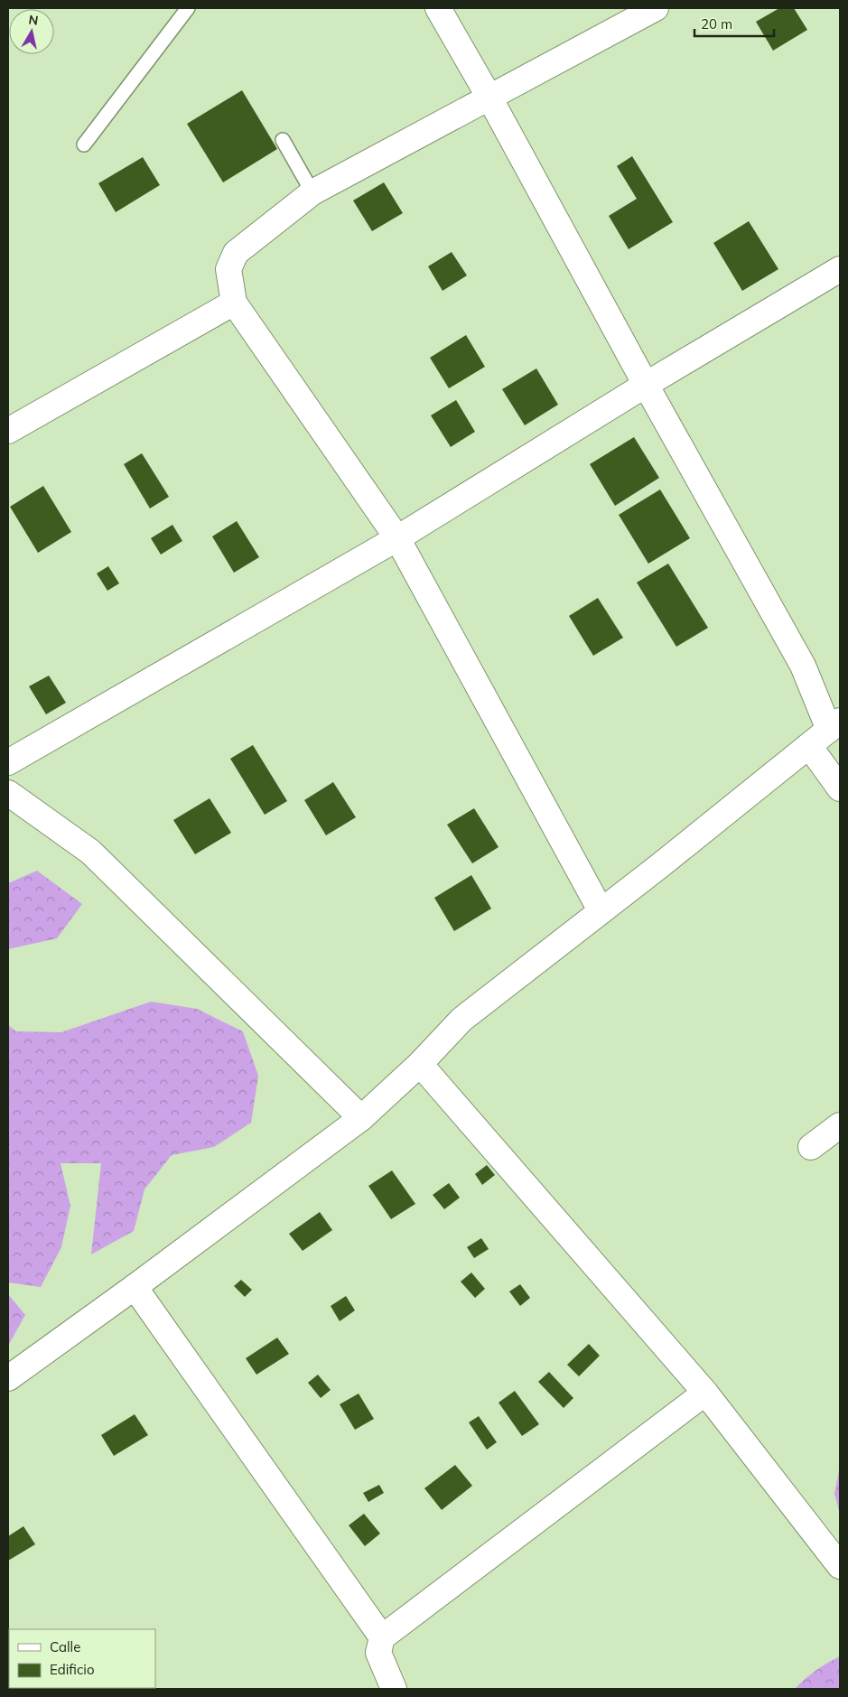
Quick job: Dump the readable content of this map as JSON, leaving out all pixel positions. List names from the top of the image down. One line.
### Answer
{"legend":["Calle","Edificio"],"scale_bar":"20 m","north":"top"}
